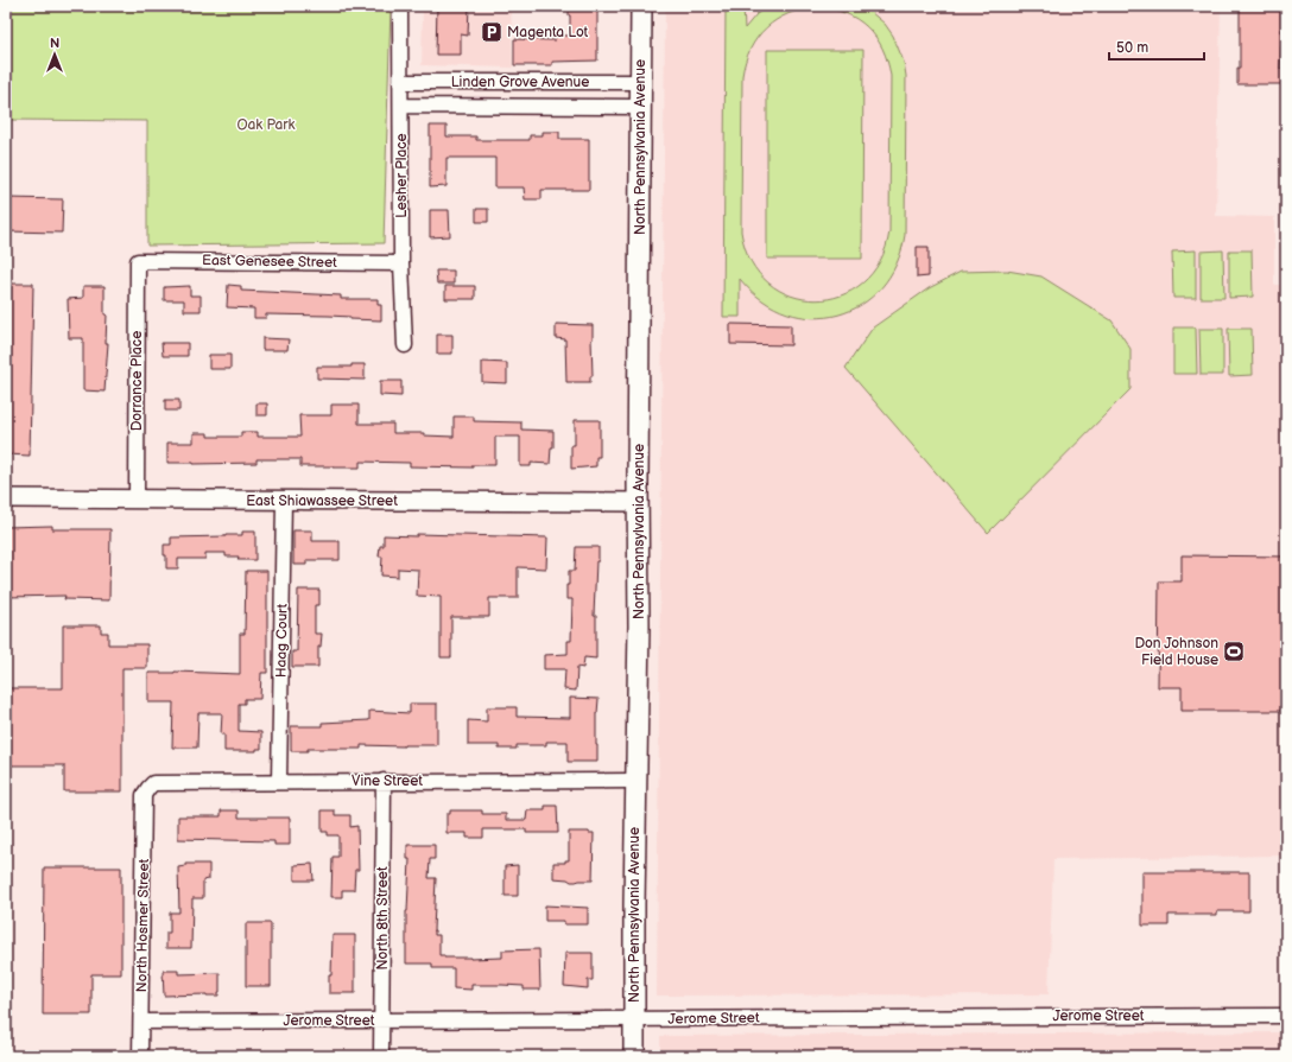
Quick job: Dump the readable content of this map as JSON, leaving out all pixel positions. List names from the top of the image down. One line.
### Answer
{"streets":{"main road":["North Pennsylvania Avenue"],"street":["Linden Grove Avenue","Lesher Place","East Genesee Street","Dorrance Place","East Shiawassee Street","Haag Court","Vine Street","North 8th Street","North Hosmer Street","Jerome Street"]},"crossings":[["Linden Grove Avenue","North Pennsylvania Avenue"],["Linden Grove Avenue","Lesher Place"],["North Pennsylvania Avenue","East Shiawassee Street"],["North Pennsylvania Avenue","Vine Street"],["North Pennsylvania Avenue","Jerome Street"],["Lesher Place","East Genesee Street"],["East Genesee Street","Dorrance Place"],["Dorrance Place","East Shiawassee Street"],["East Shiawassee Street","Haag Court"],["Haag Court","Vine Street"],["Vine Street","North 8th Street"],["Vine Street","North Hosmer Street"],["North 8th Street","Jerome Street"],["North Hosmer Street","Jerome Street"]],"parks":["Oak Park"],"places":{"parking":["Magenta Lot"],"sports":["Don Johnson Field House"]},"scale_bar":"50 m","north":"top"}
